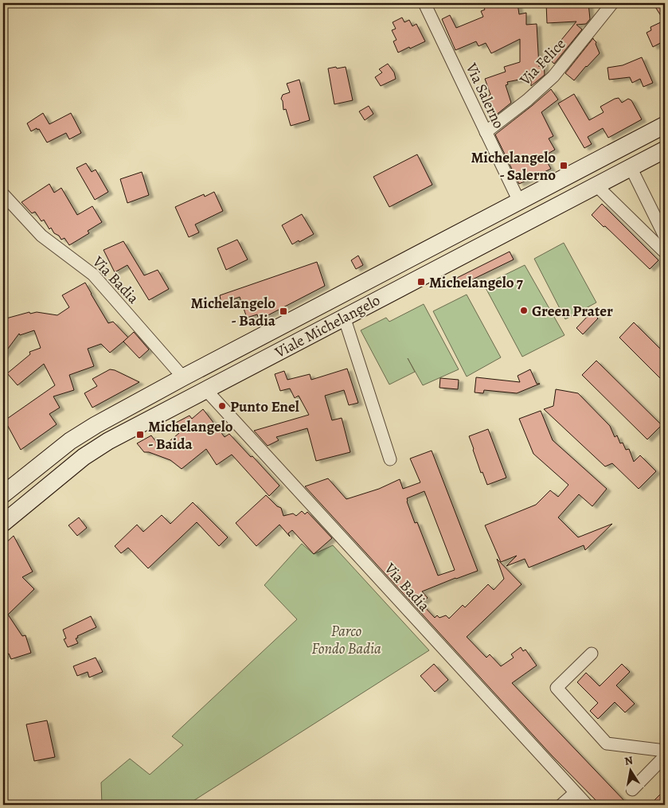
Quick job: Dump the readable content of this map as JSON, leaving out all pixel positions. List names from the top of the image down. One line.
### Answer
{"streets":{"street":["Via Felice","Via Salerno","Via Badia","Viale Michelangelo"]},"crossings":[["Via Felice","Via Salerno"],["Via Salerno","Viale Michelangelo"],["Via Badia","Viale Michelangelo"]],"parks":["Parco Fondo Badia"],"places":{"transit":["Michelangelo - Salerno","Michelangelo 7","Michelangelo - Badia","Michelangelo - Baida"],"other":["Green Prater","Punto Enel"]},"north":"top"}
